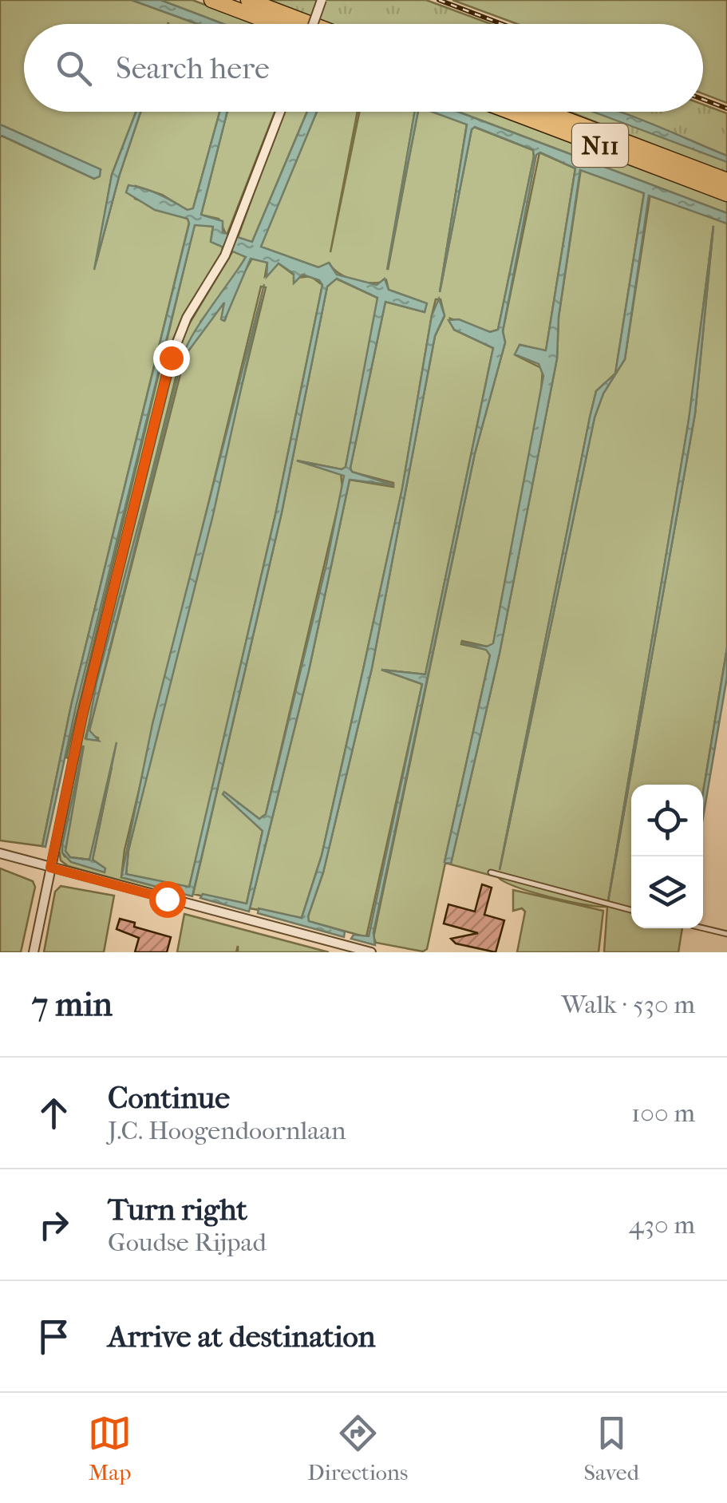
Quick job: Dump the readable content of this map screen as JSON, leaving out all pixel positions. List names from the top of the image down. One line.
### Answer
{"streets":{"highway":["N11"]},"page":{"search":"Search here","heading":["7 min","Walk · 530 m"],"list":[["Continue","J.C. Hoogendoornlaan","100 m"],["Turn right","Goudse Rijpad","430 m"],"Arrive at destination"],"nav":["Map","Directions","Saved"]}}
